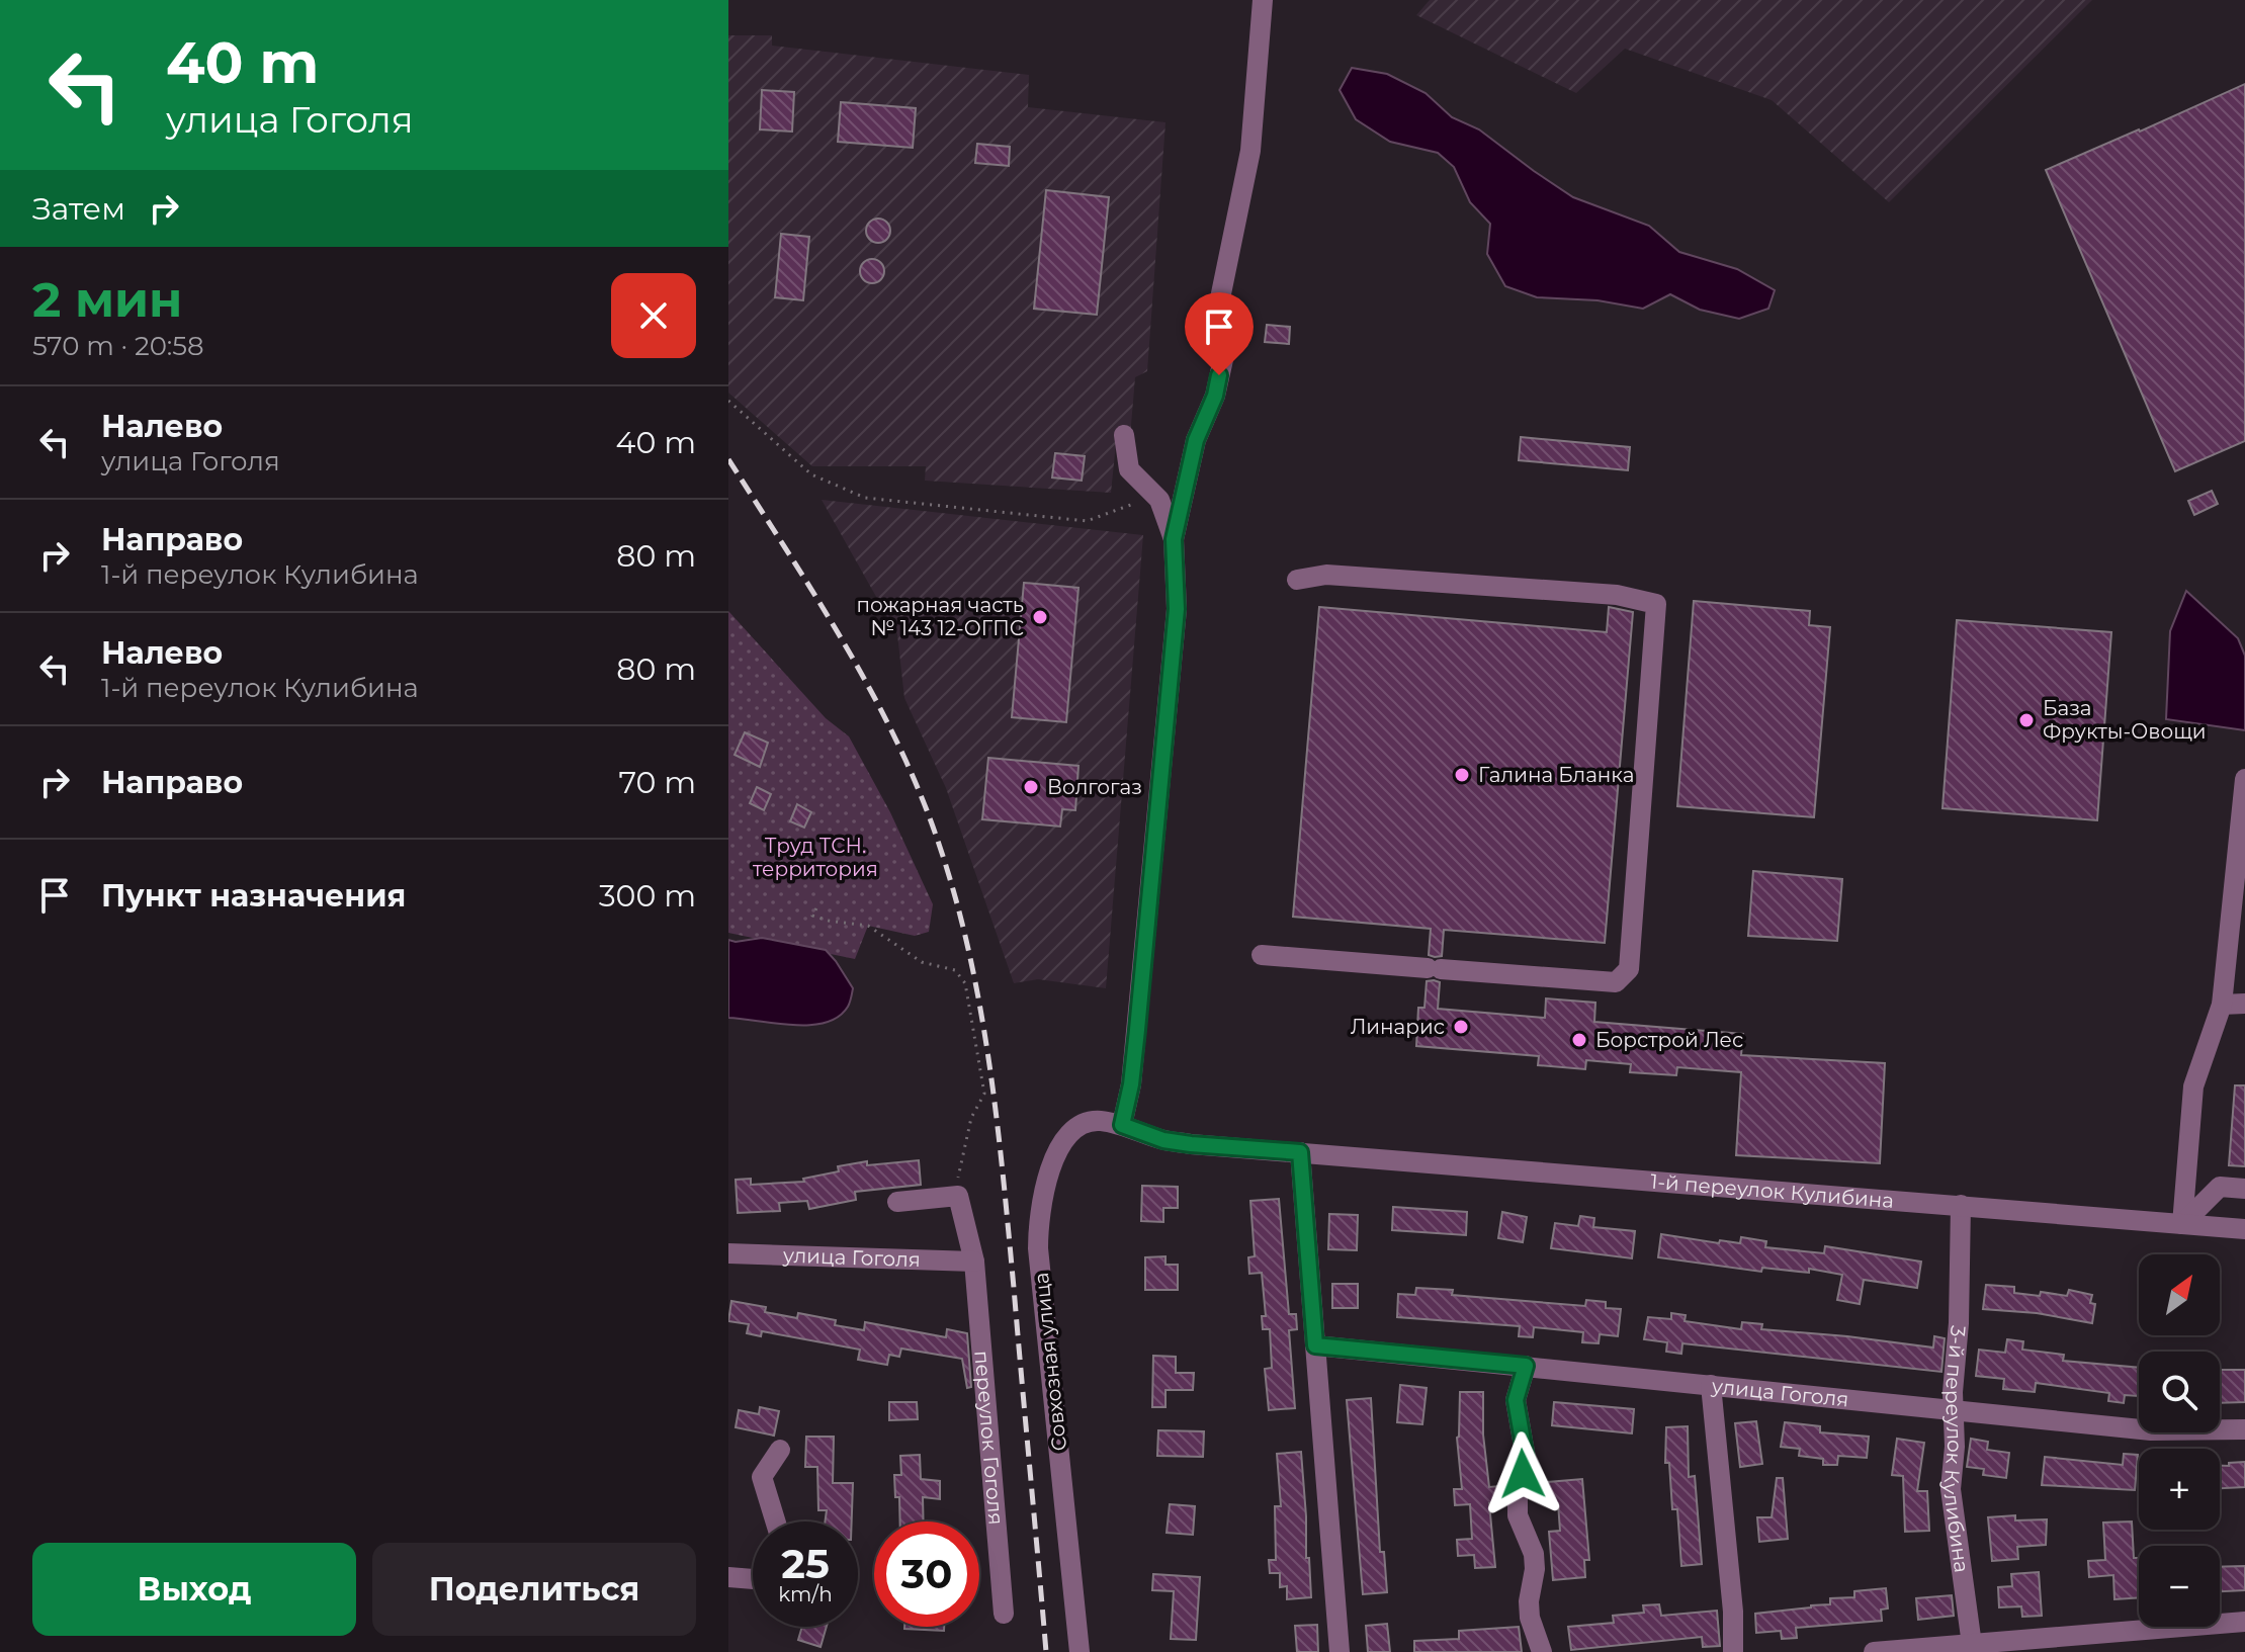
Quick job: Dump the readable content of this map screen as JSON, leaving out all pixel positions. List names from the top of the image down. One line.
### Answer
{"streets":{"street":["1-й переулок Кулибина","улица Гоголя","Совхозная улица","переулок Гоголя","3-й переулок Кулибина"]},"crossings":[["1-й переулок Кулибина","Совхозная улица"],["1-й переулок Кулибина","3-й переулок Кулибина"],["улица Гоголя","переулок Гоголя"],["улица Гоголя","3-й переулок Кулибина"]],"parks":["Труд ТСН. территория"],"places":["пожарная часть № 143 12-ОГПС","База Фрукты-Овощи","Галина Бланка","Волгогаз","Линарис","Борстрой Лес"],"north":"top right","page":{"turn":["40 m","улица Гоголя"],"then":"Затем","heading":["2 мин","570 m · 20:58"],"list":[{"name":"Налево","note":"улица Гоголя","value":"40 m"},{"name":"Направо","note":"1-й переулок Кулибина","value":"80 m"},{"name":"Налево","note":"1-й переулок Кулибина","value":"80 m"},{"name":"Направо","value":"70 m"},{"name":"Пункт назначения","value":"300 m"}],"map_buttons":["+","−"],"speed":"25 km/h","limit":"30","buttons":["Выход","Поделиться"]}}
